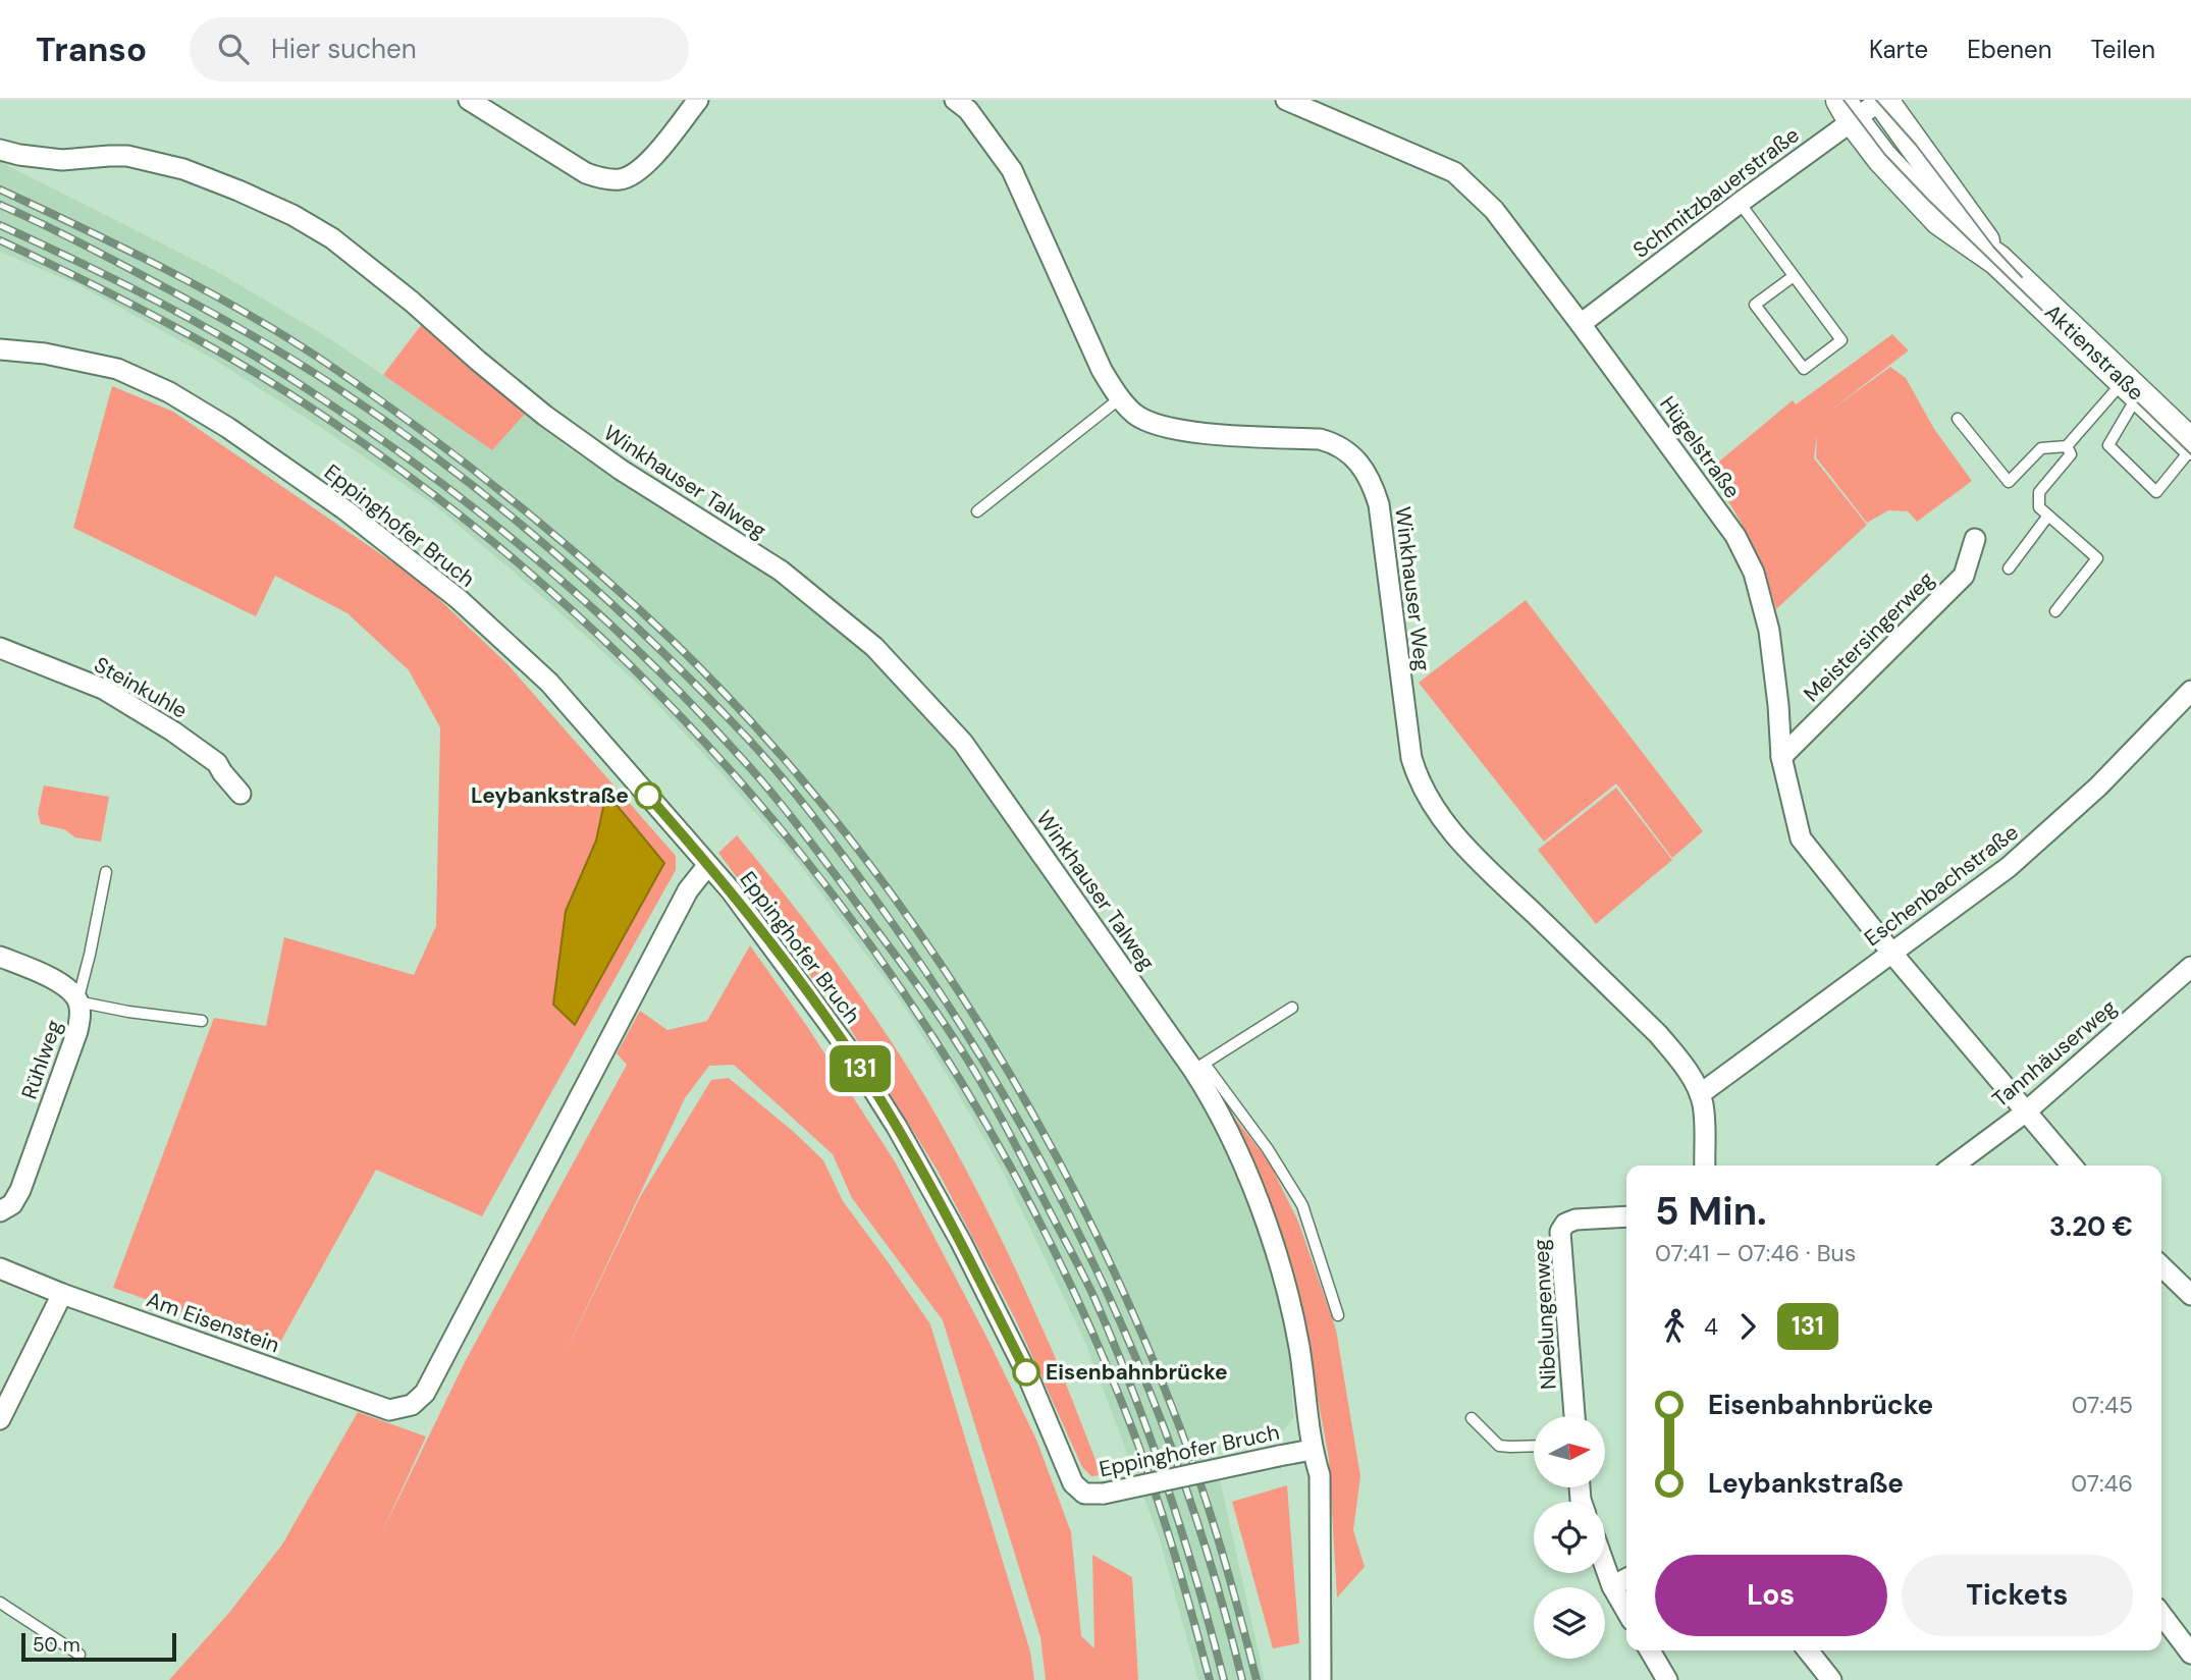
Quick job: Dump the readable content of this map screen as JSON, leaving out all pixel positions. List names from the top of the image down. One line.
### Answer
{"streets":{"main road":["Aktienstraße"],"street":["Schmitzbauerstraße","Hügelstraße","Winkhauser Talweg","Eppinghofer Bruch","Winkhauser Weg","Meistersingerweg","Steinkuhle","Eschenbachstraße","Tannhäuserweg","Rühlweg","Nibelungenweg","Am Eisenstein"]},"crossings":[["Schmitzbauerstraße","Aktienstraße"],["Schmitzbauerstraße","Hügelstraße"],["Hügelstraße","Meistersingerweg"],["Hügelstraße","Eschenbachstraße"],["Hügelstraße","Tannhäuserweg"],["Winkhauser Talweg","Eppinghofer Bruch"],["Eppinghofer Bruch","Am Eisenstein"],["Winkhauser Weg","Eschenbachstraße"]],"places":["Leybankstraße","Eisenbahnbrücke"],"lines":["bus line 131"],"scale_bar":"50 m","north":"right","page":{"header":"Transo","search":"Hier suchen","nav":["Karte","Ebenen","Teilen"],"on_map":"131","heading":["5 Min.","07:41 – 07:46 · Bus","3.20 €"],"legs":["4","131"],"list":[{"name":"Eisenbahnbrücke","value":"07:45"},{"name":"Leybankstraße","value":"07:46"}],"buttons":["Los","Tickets"],"scale":"50 m"}}
